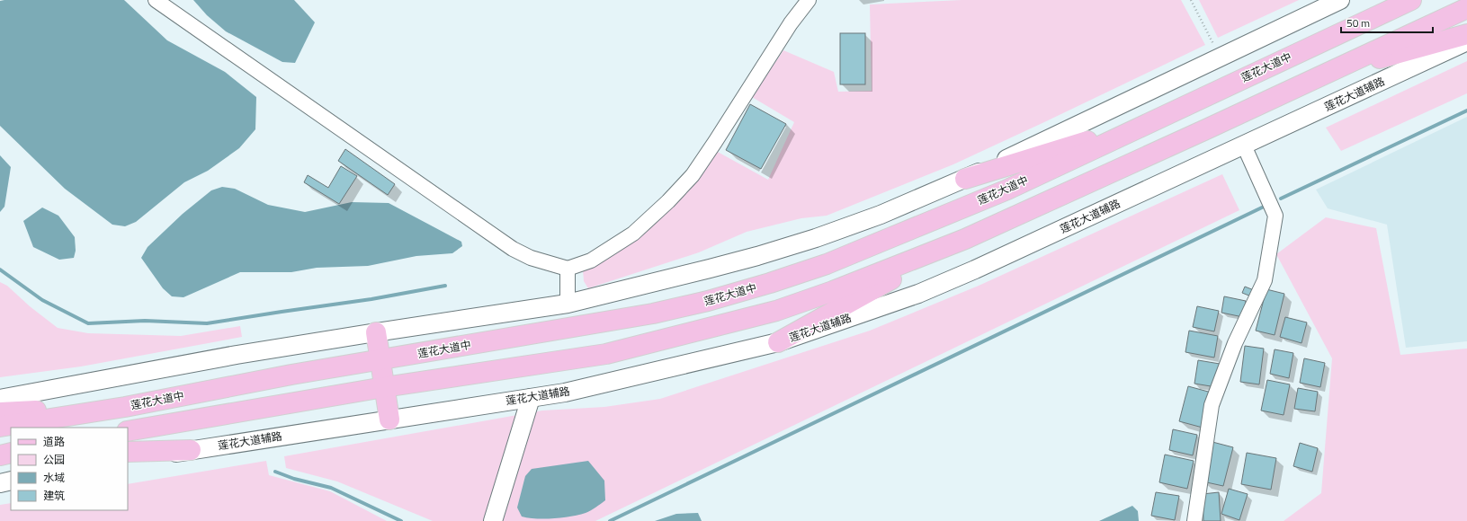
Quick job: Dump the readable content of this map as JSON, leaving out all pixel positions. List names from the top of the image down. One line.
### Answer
{"streets":{"main road":["莲花大道中"],"street":["莲花大道辅路"]},"legend":["道路","公园","水域","建筑"],"scale_bar":"50 m"}
